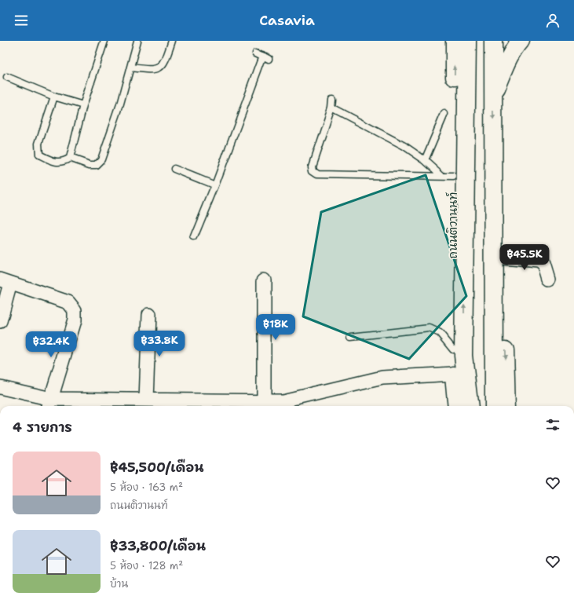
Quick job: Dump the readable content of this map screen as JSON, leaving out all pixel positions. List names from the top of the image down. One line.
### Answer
{"streets":{"main road":["ถนนติวานนท์"]},"page":{"header":"Casavia","price":["฿45.5K","฿18K","฿33.8K","฿32.4K"],"heading":"4 รายการ","list":[{"name":"฿45,500/เดือน","note":"5 ห้อง · 163 m² · ถนนติวานนท์"},{"name":"฿33,800/เดือน","note":"5 ห้อง · 128 m² · บ้าน"}]}}
